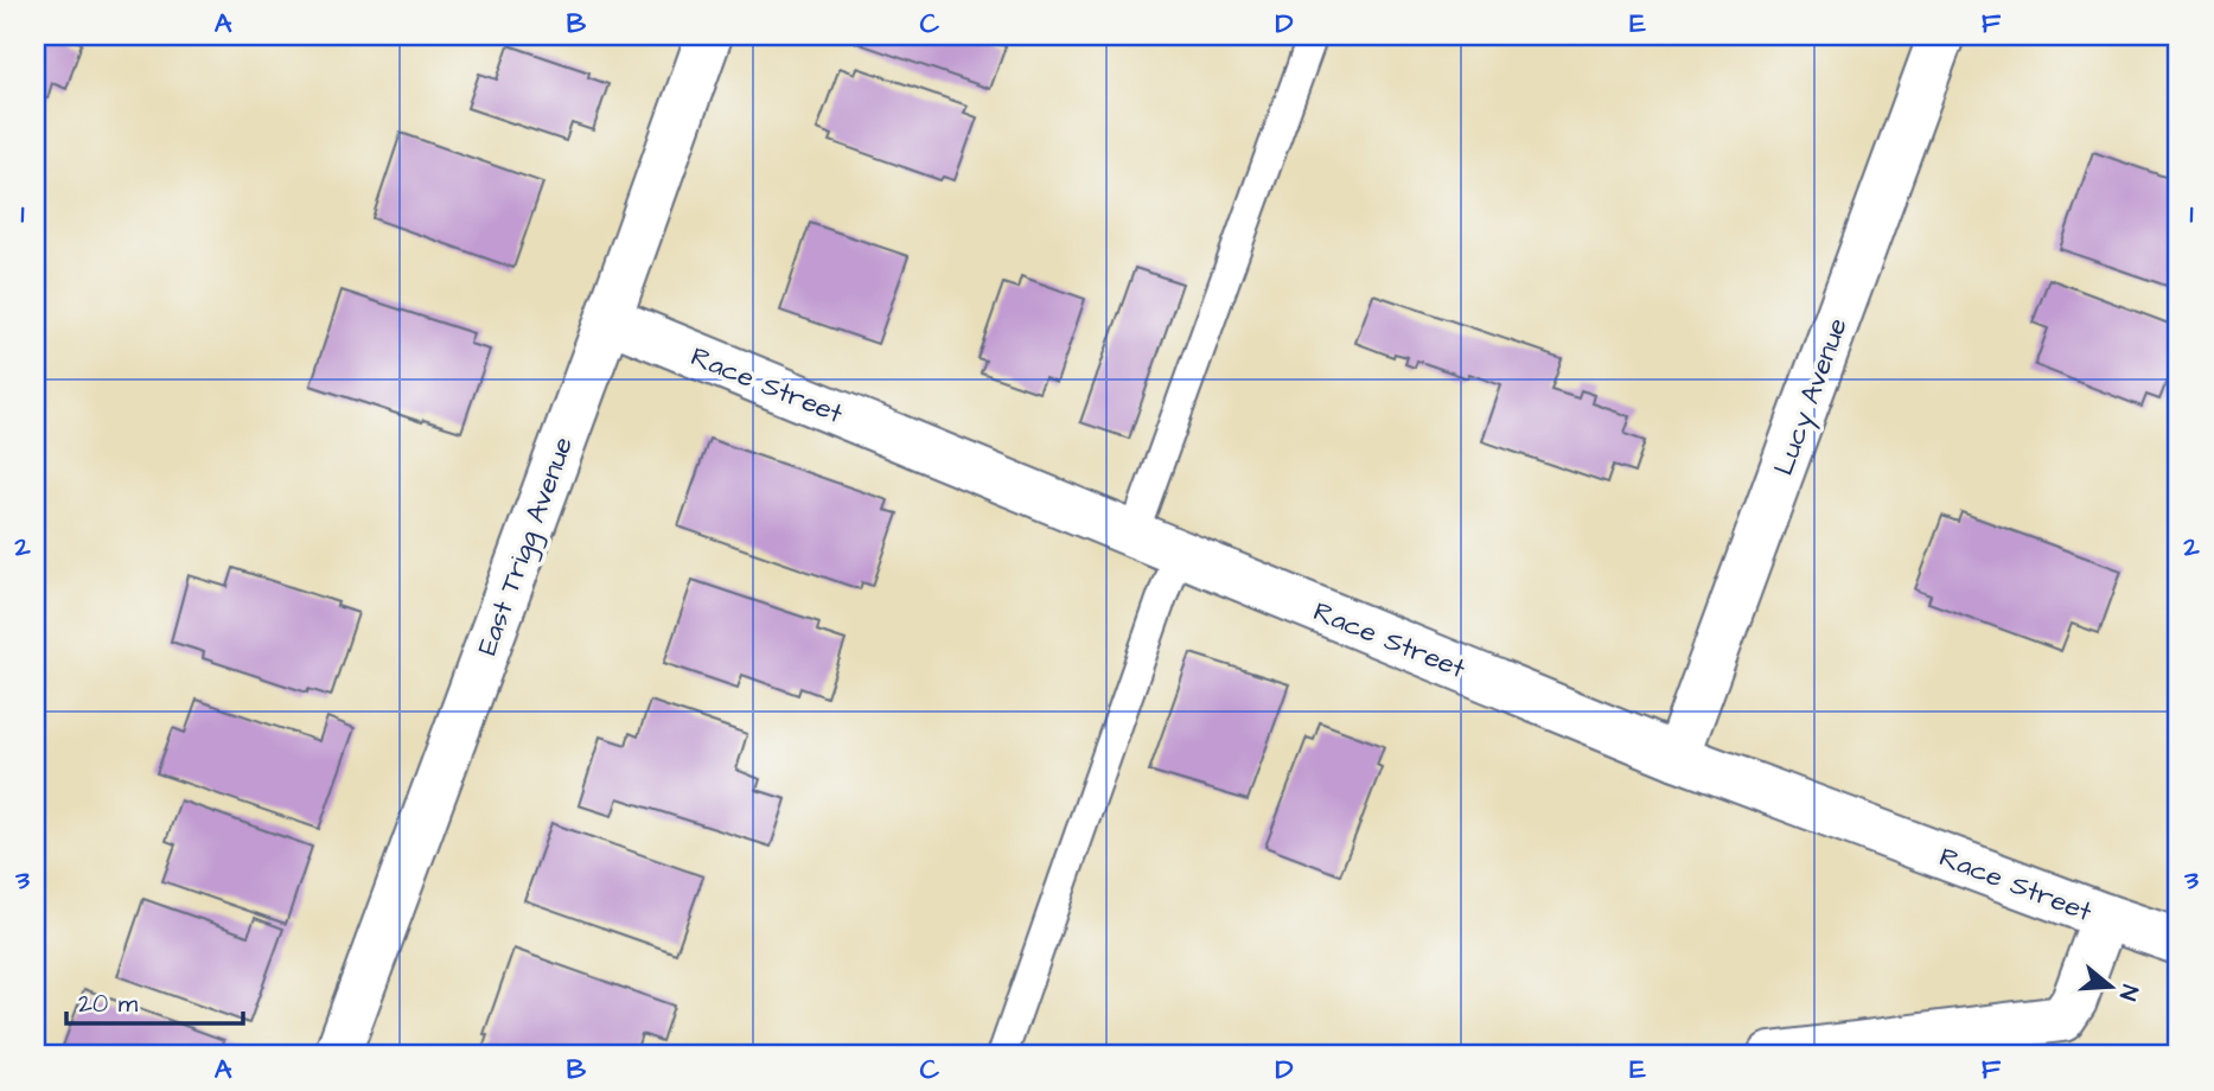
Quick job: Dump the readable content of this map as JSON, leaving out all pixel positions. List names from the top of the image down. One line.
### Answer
{"streets":{"street":["Race Street","Lucy Avenue","East Trigg Avenue"]},"crossings":[["Race Street","Lucy Avenue"],["Race Street","East Trigg Avenue"]],"scale_bar":"20 m","north":"right","grid":{"columns":["A","B","C","D","E","F"],"rows":["1","2","3"]}}
